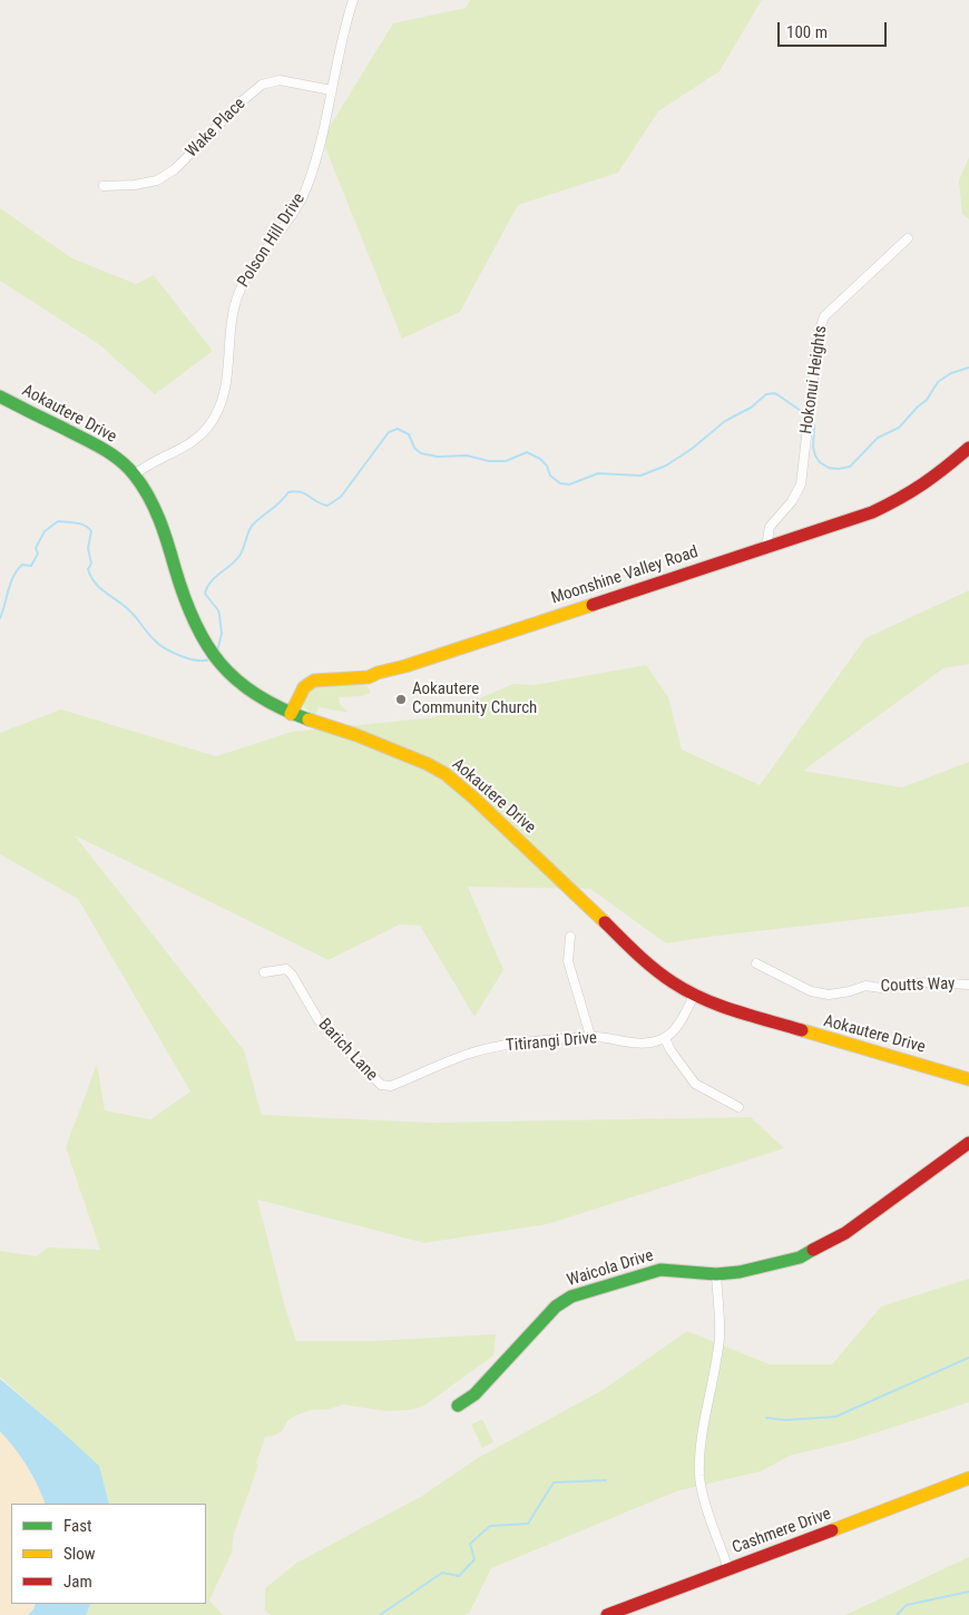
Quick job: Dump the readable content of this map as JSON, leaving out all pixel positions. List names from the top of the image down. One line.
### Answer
{"streets":{"main road":["Aokautere Drive","Moonshine Valley Road","Waicola Drive","Cashmere Drive"],"street":["Wake Place","Polson Hill Drive","Hokonui Heights","Coutts Way","Titirangi Drive","Barich Lane"]},"crossings":[["Wake Place","Polson Hill Drive"],["Polson Hill Drive","Aokautere Drive"],["Hokonui Heights","Moonshine Valley Road"],["Aokautere Drive","Moonshine Valley Road"],["Titirangi Drive","Barich Lane"]],"places":["Aokautere Community Church"],"legend":["Fast","Slow","Jam"],"scale_bar":"100 m"}
